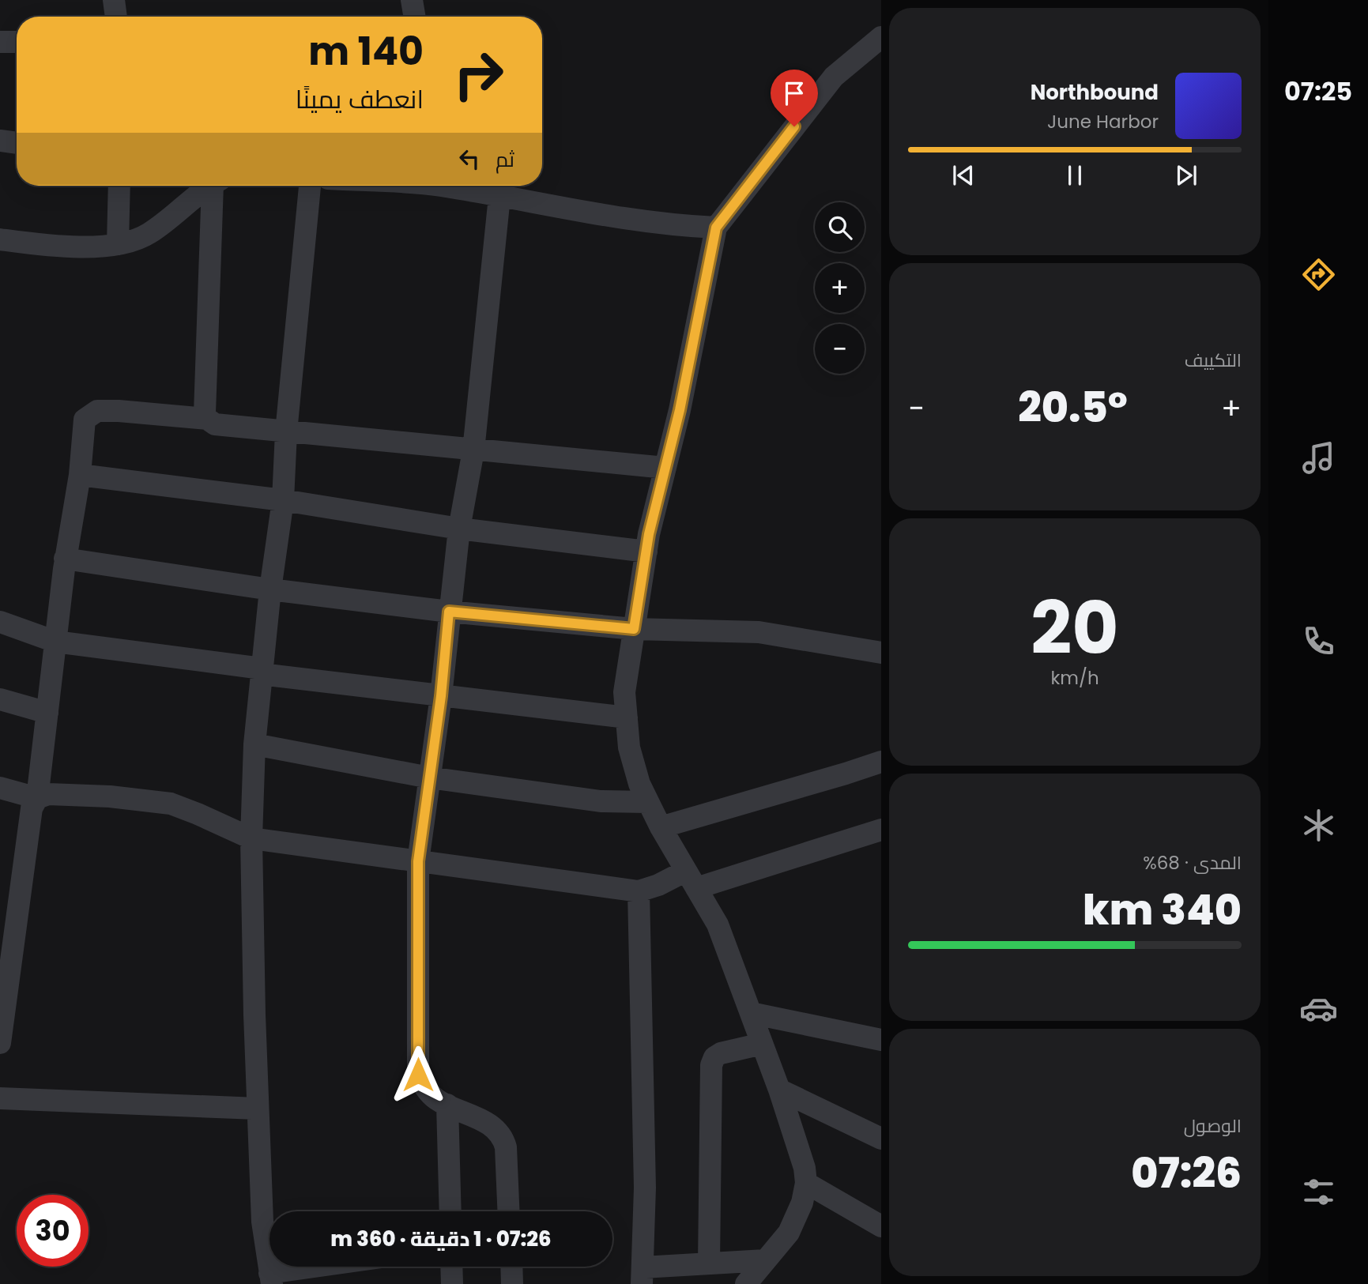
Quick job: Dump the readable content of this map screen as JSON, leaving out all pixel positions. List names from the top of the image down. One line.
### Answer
{"page":{"tabs":"07:25","turn":["140 m","انعطف يمينًا"],"song":["Northbound","June Harbor"],"then":"ثم","map_buttons":["+","−"],"tile":["التكييف",["20","km/h"],["المدى · 68%","340 km"],["الوصول","07:26"]],"heat":["−","20.5°","+"],"limit":"30","trip":"07:26 · 1 دقيقة · 360 m"}}
